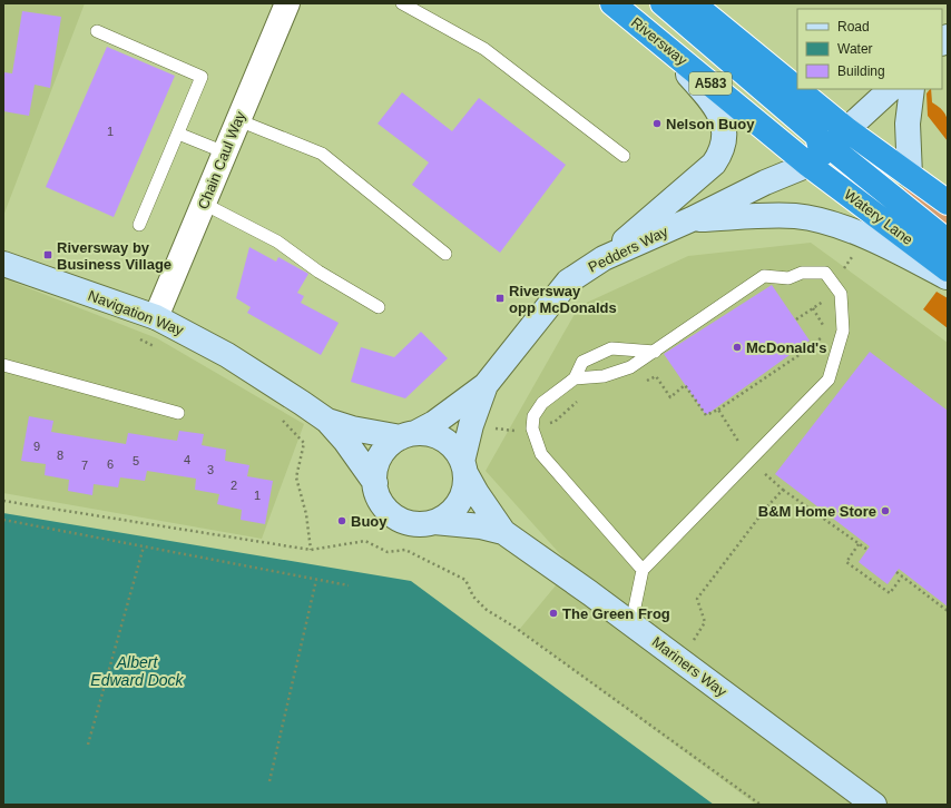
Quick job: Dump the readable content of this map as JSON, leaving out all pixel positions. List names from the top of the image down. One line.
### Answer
{"streets":{"highway":["Riversway","A583","Watery Lane"],"street":["Chain Caul Way","Pedders Way","Navigation Way","Mariners Way"]},"crossings":[["Riversway","A583"],["Riversway","Watery Lane"],["Riversway","Pedders Way"],["A583","Watery Lane"],["A583","Pedders Way"],["Chain Caul Way","Navigation Way"],["Watery Lane","Pedders Way"],["Pedders Way","Navigation Way"],["Pedders Way","Mariners Way"],["Navigation Way","Mariners Way"]],"water":["Albert Edward Dock"],"places":{"other":["Nelson Buoy","McDonald's","B&M Home Store","Buoy","The Green Frog"],"transit":["Riversway by Business Village","Riversway opp McDonalds"]},"house_numbers":["1","9","8","4","5","6","7","3","2","1"],"legend":["Road","Water","Building"]}
